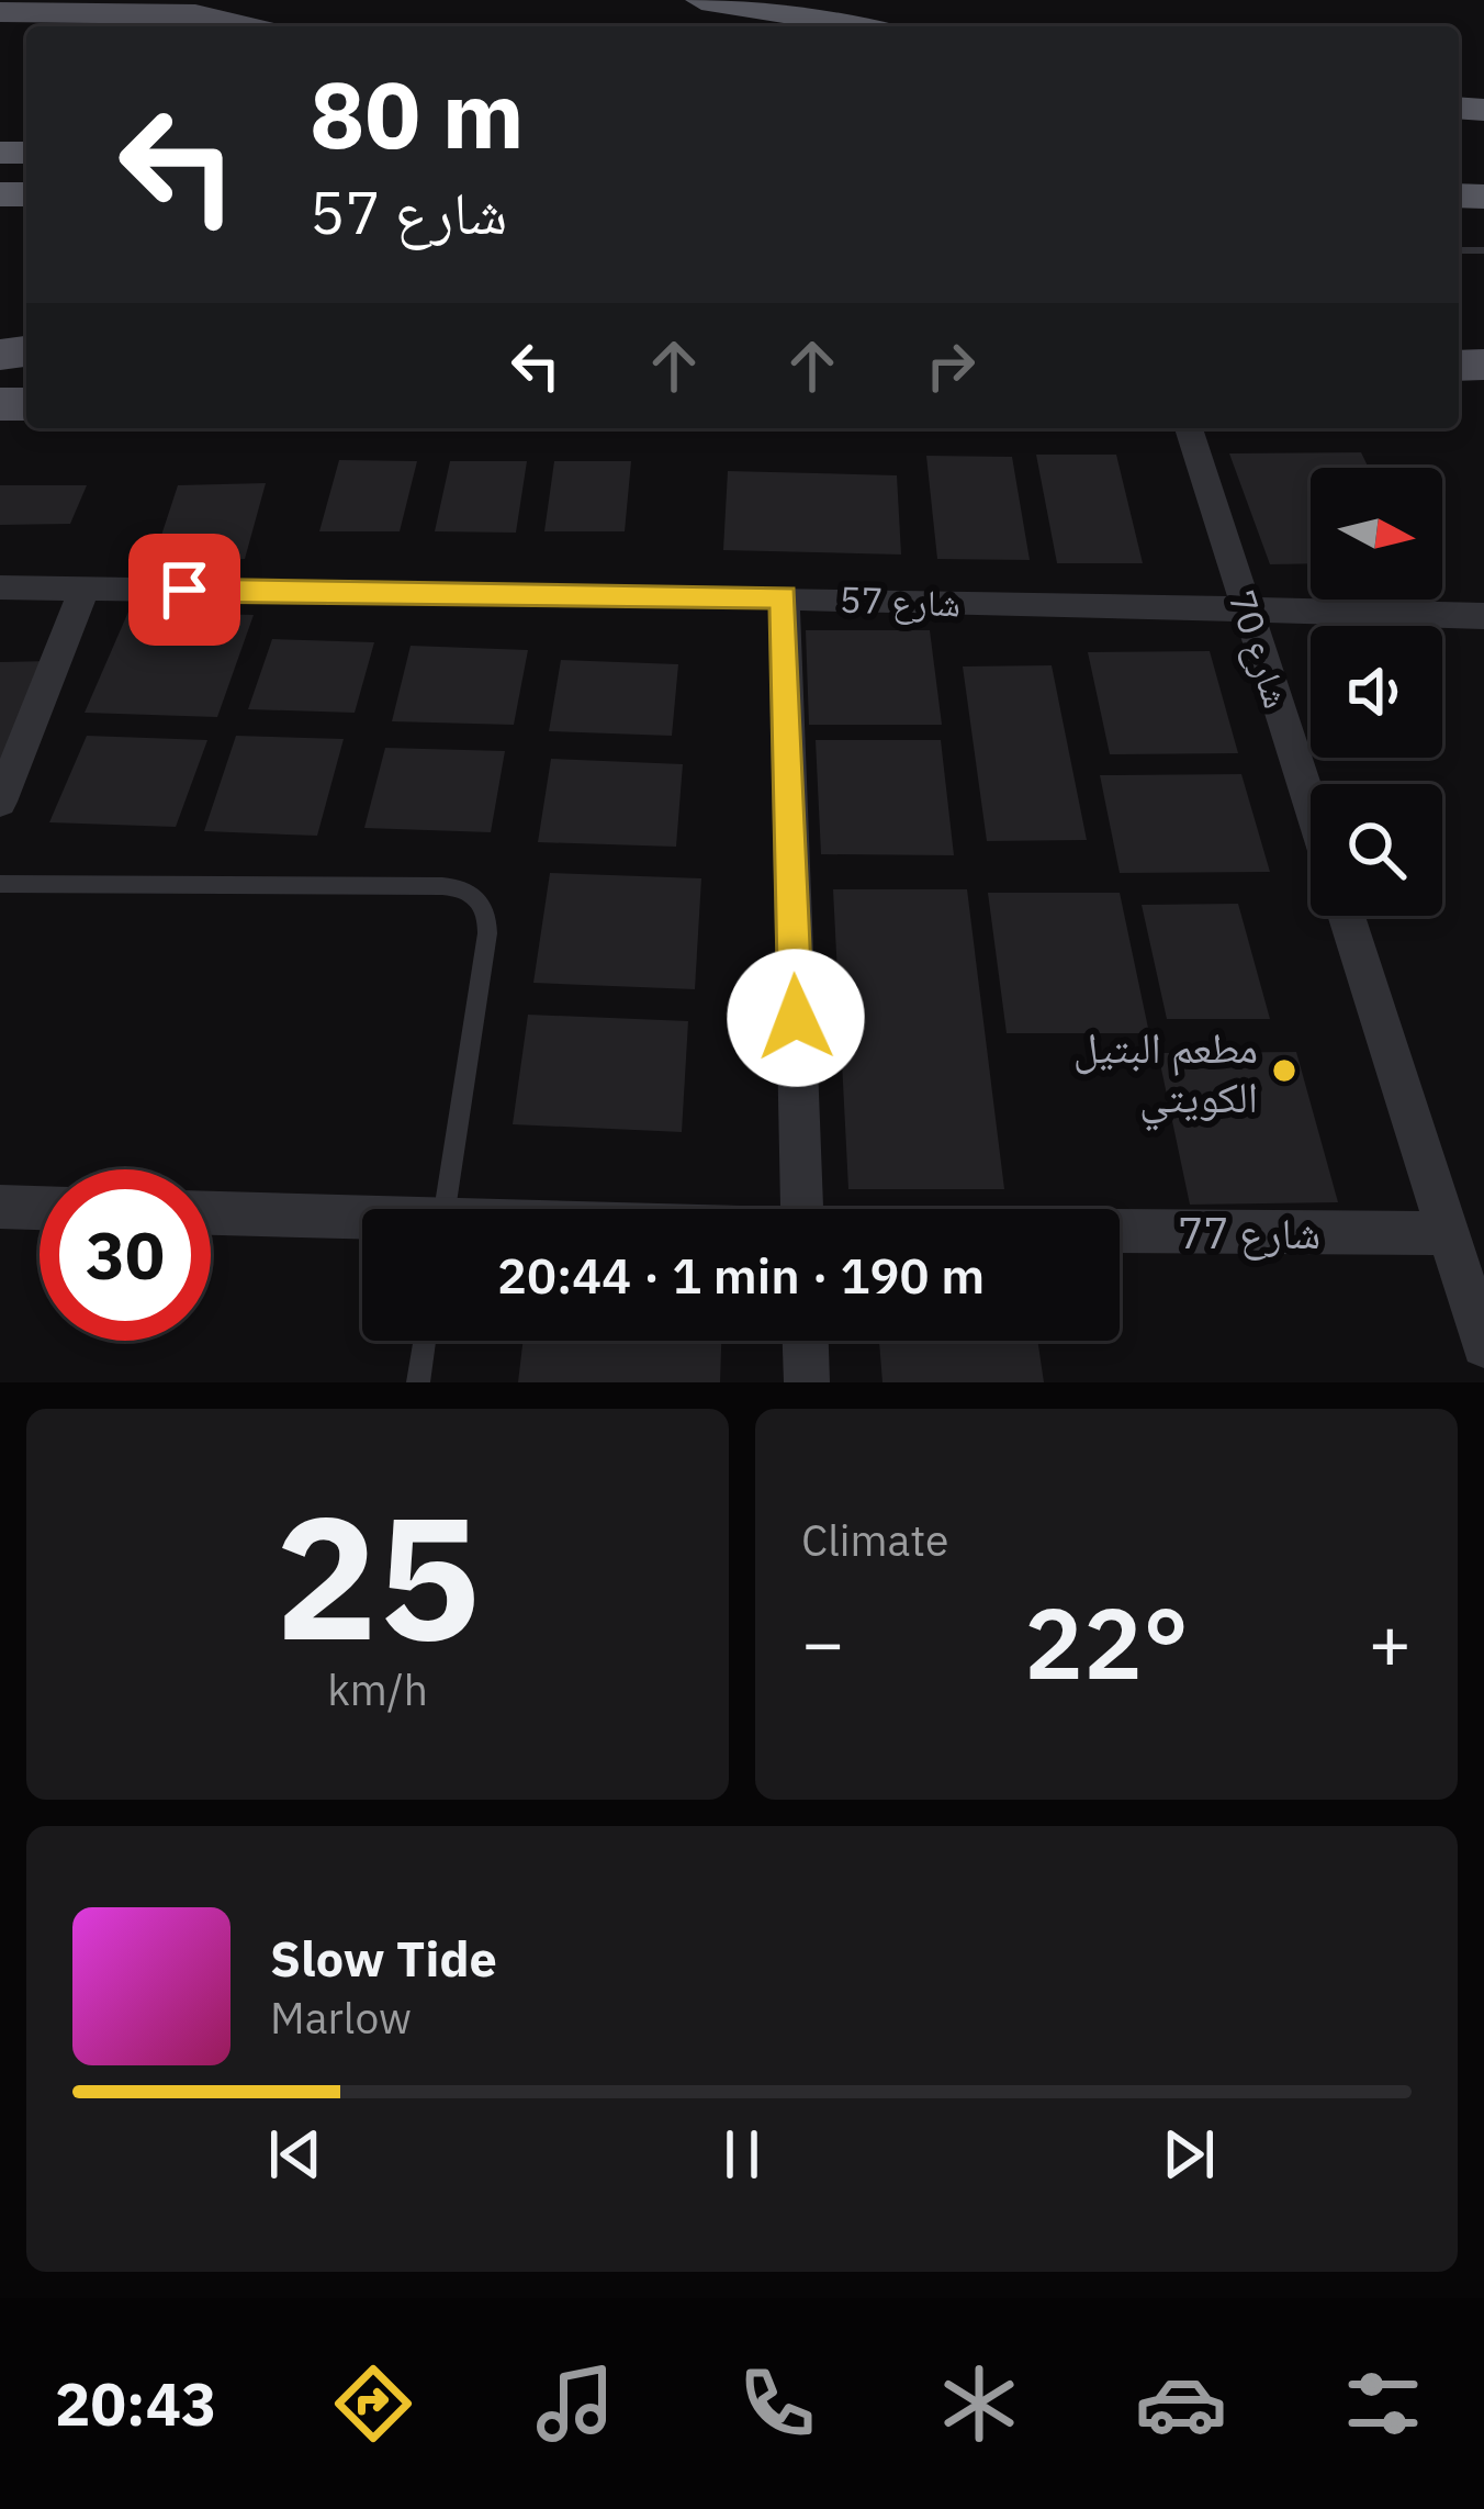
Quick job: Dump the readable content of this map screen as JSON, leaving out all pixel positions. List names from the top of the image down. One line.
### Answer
{"streets":{"street":["شارع 57","شارع 70","شارع 77"]},"crossings":[["شارع 57","شارع 70"]],"places":["مطعم البتيل الكويتي"],"north":"right","page":{"turn":["80 m","شارع 57"],"limit":"30","trip":"20:44 · 1 min · 190 m","tile":[["25","km/h"],"Climate"],"heat":["−","22°","+"],"song":["Slow Tide","Marlow"],"tabs":"20:43"}}
